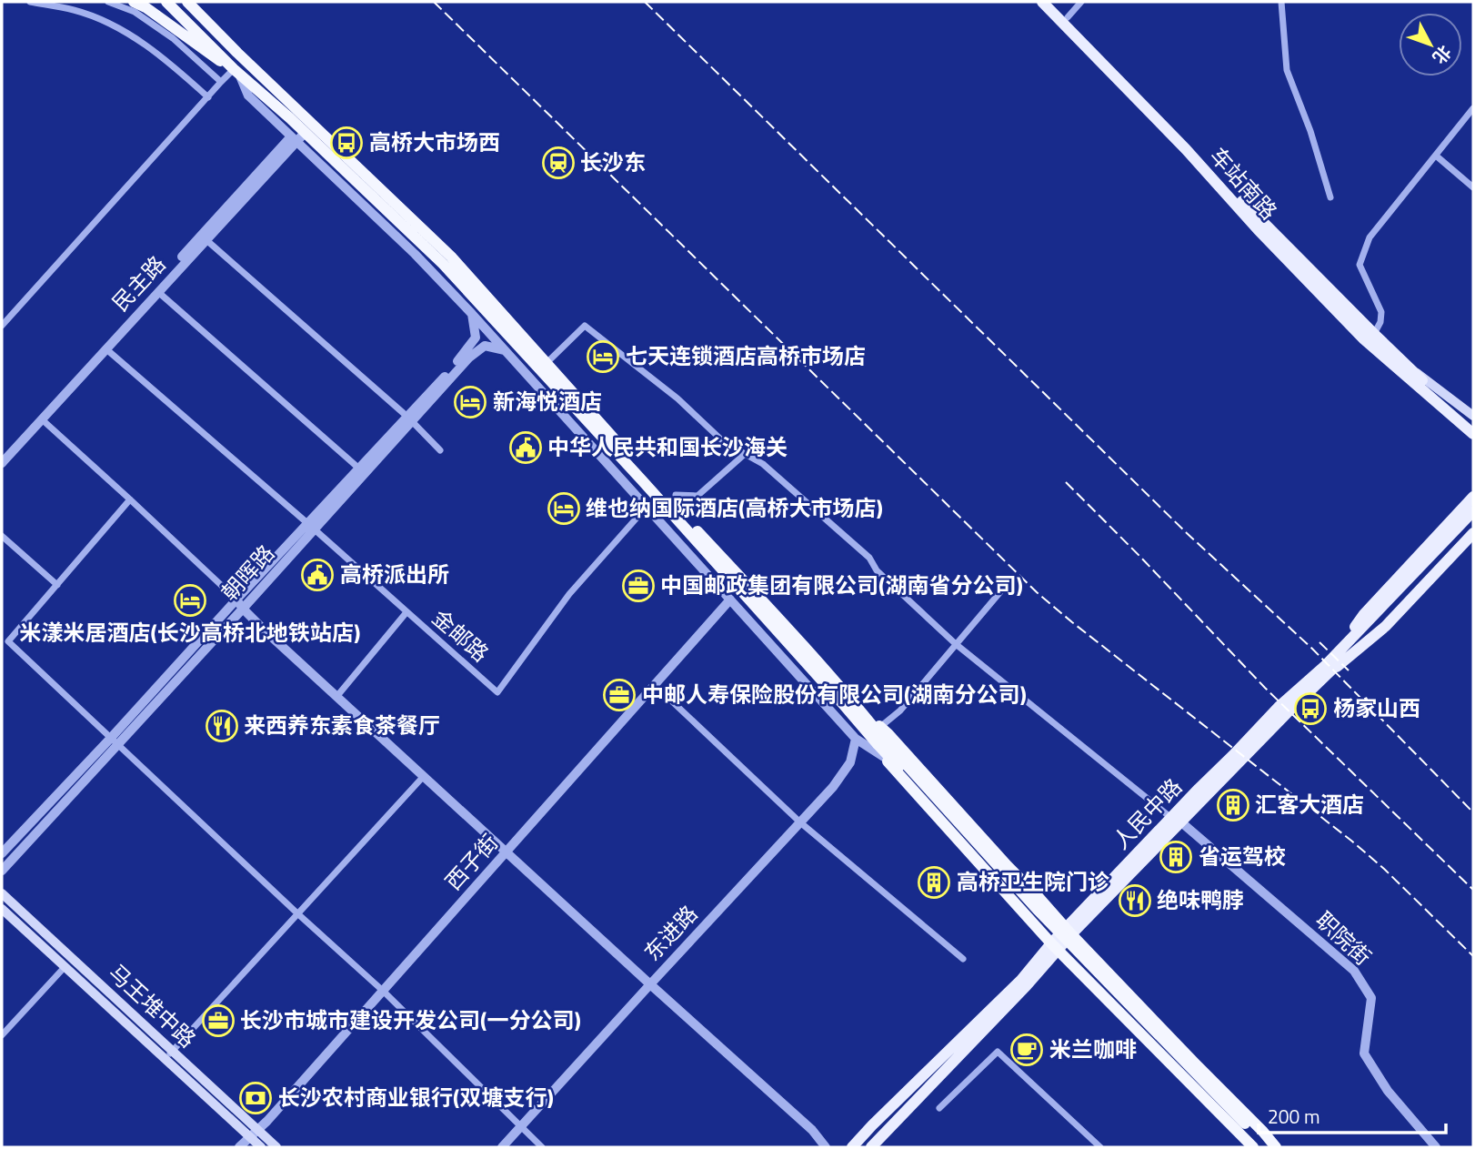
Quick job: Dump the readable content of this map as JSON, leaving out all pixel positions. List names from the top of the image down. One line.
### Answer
{"streets":{"main road":["车站南路","人民中路","马王堆中路"],"street":["民主路","朝晖路","金邮路","西子街","东进路","职院街"]},"crossings":[["民主路","金邮路"],["朝晖路","金邮路"],["人民中路","职院街"],["西子街","马王堆中路"]],"places":{"bus stop":["高桥大市场西","杨家山西"],"station":["长沙东"],"hotel":["七天连锁酒店高桥市场店","新海悦酒店","维也纳国际酒店(高桥大市场店)","米漾米居酒店(长沙高桥北地铁站店)"],"public building":["中华人民共和国长沙海关","高桥派出所"],"office":["中国邮政集团有限公司(湖南省分公司)","中邮人寿保险股份有限公司(湖南分公司)","长沙市城市建设开发公司(一分公司)"],"restaurant":["来西养东素食茶餐厅","绝味鸭脖"],"building":["汇客大酒店","省运驾校","高桥卫生院门诊"],"cafe":["米兰咖啡"],"bank":["长沙农村商业银行(双塘支行)"]},"scale_bar":"200 m","north":"bottom right"}
